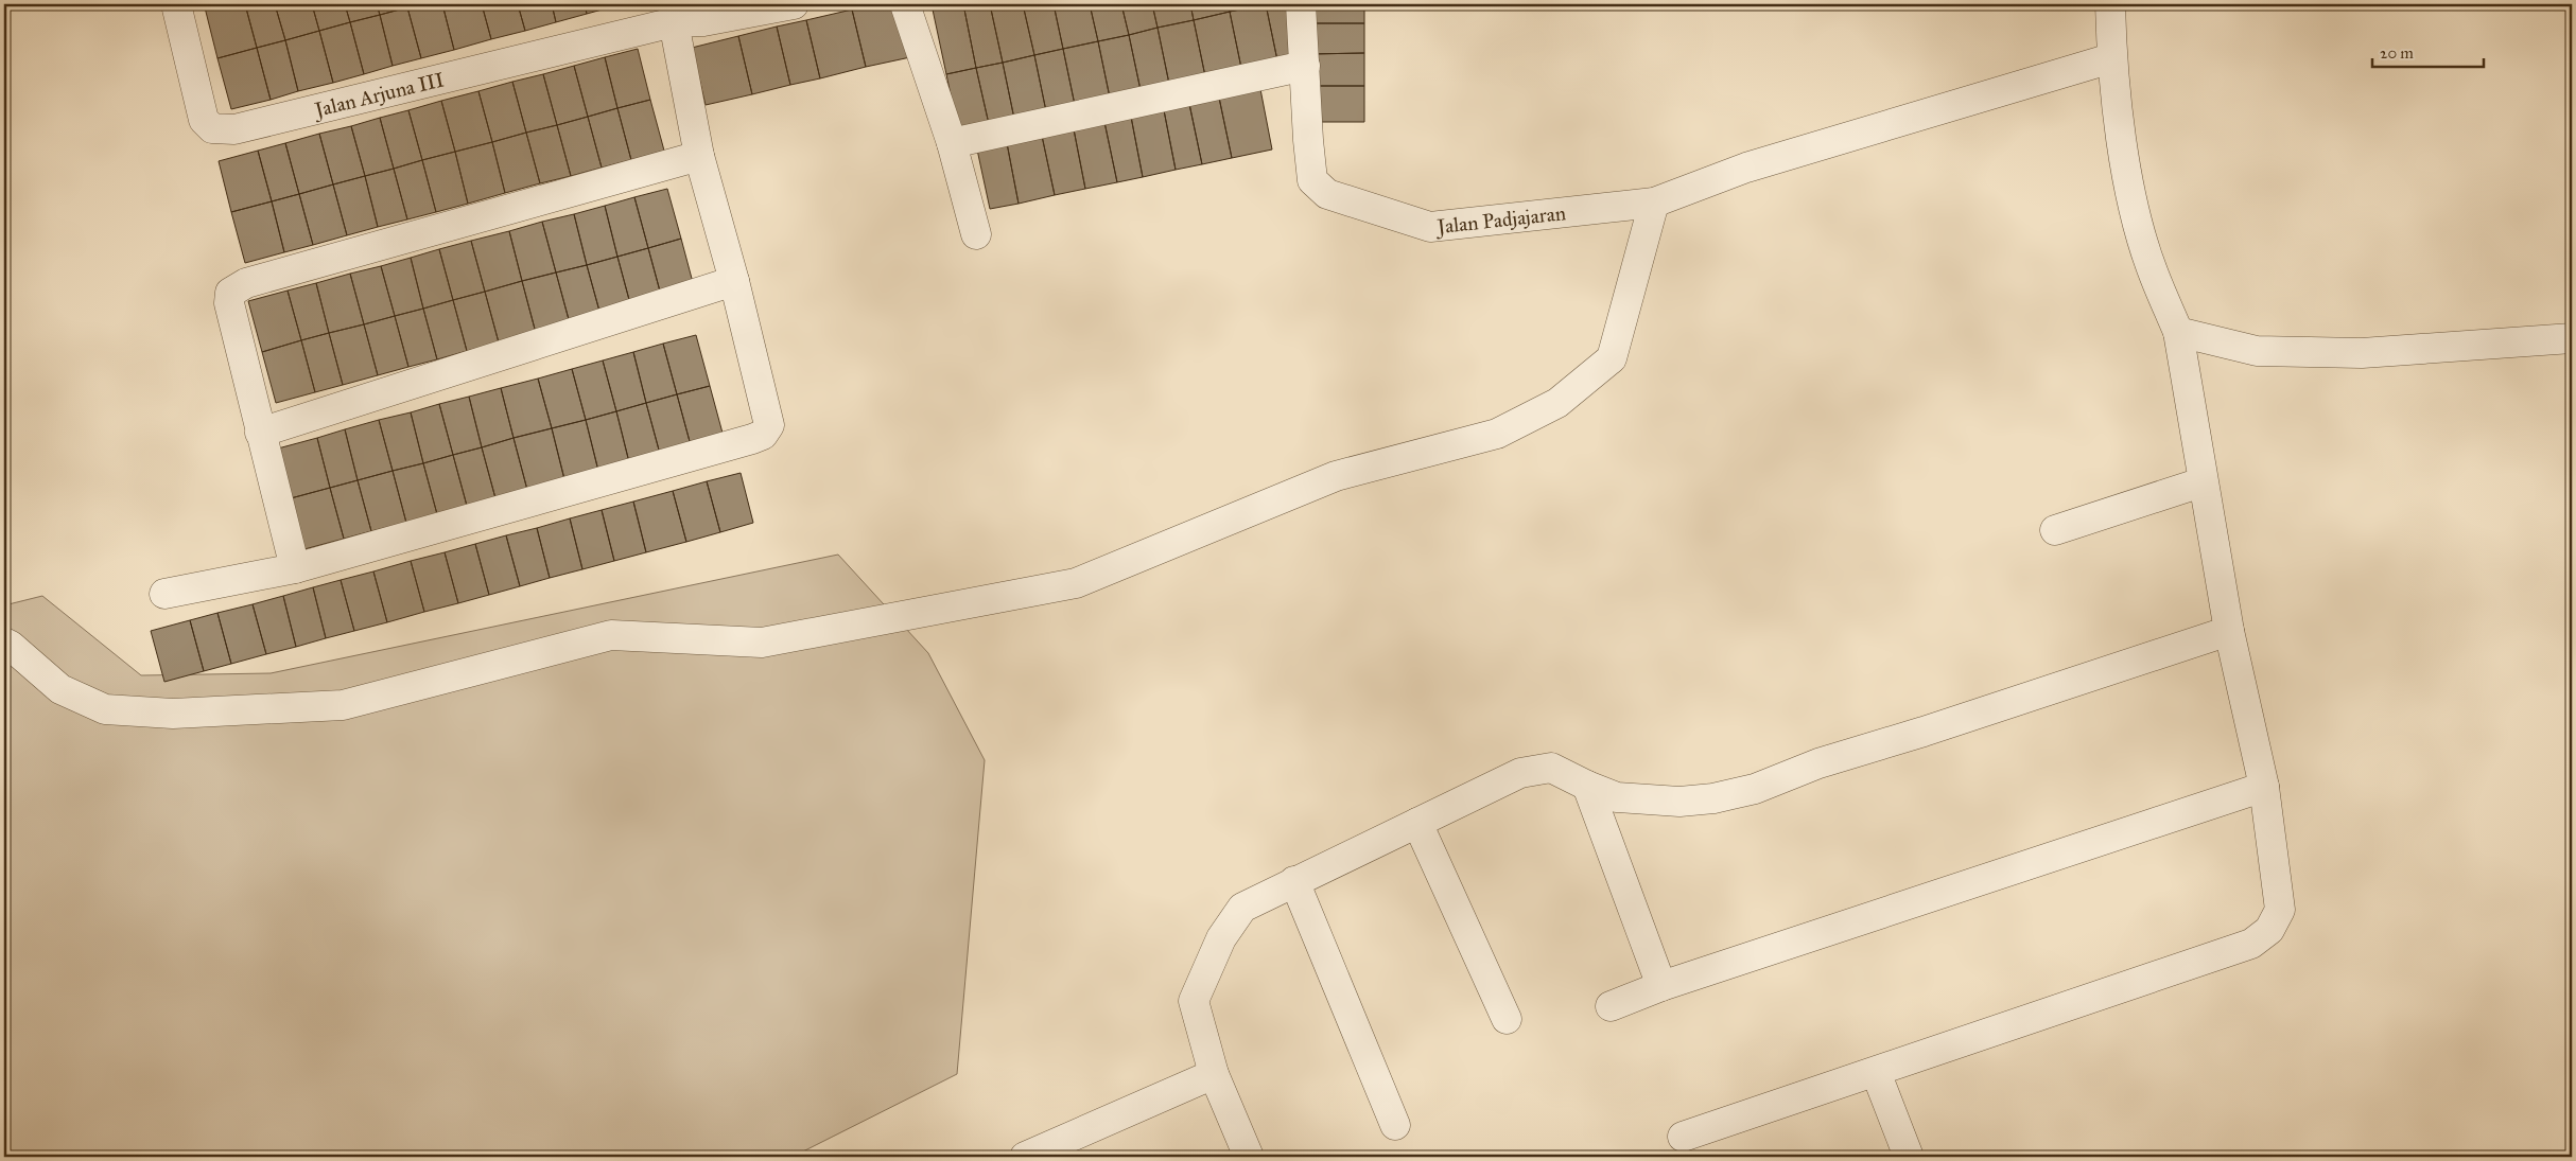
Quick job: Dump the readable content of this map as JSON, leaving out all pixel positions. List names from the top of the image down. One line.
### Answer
{"streets":{"street":["Jalan Arjuna III","Jalan Padjajaran"]},"scale_bar":"20 m"}
